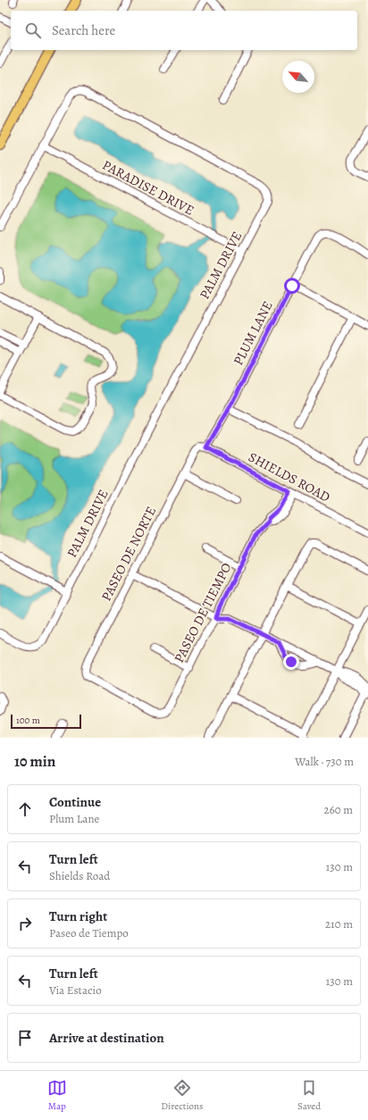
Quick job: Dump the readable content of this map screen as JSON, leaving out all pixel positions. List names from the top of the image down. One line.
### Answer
{"streets":{"street":["PARADISE DRIVE","PALM DRIVE","PLUM LANE","SHIELDS ROAD","PASEO DE NORTE","PASEO DE TIEMPO"]},"crossings":[["PARADISE DRIVE","PALM DRIVE"],["PLUM LANE","SHIELDS ROAD"],["PLUM LANE","PASEO DE NORTE"],["SHIELDS ROAD","PASEO DE NORTE"],["SHIELDS ROAD","PASEO DE TIEMPO"],["PASEO DE NORTE","PASEO DE TIEMPO"]],"scale_bar":"100 m","north":"top left","page":{"search":"Search here","scale":"100 m","heading":["10 min","Walk · 730 m"],"list":[["Continue","Plum Lane","260 m"],["Turn left","Shields Road","130 m"],["Turn right","Paseo de Tiempo","210 m"],["Turn left","Via Estacio","130 m"],"Arrive at destination"],"nav":["Map","Directions","Saved"]}}
